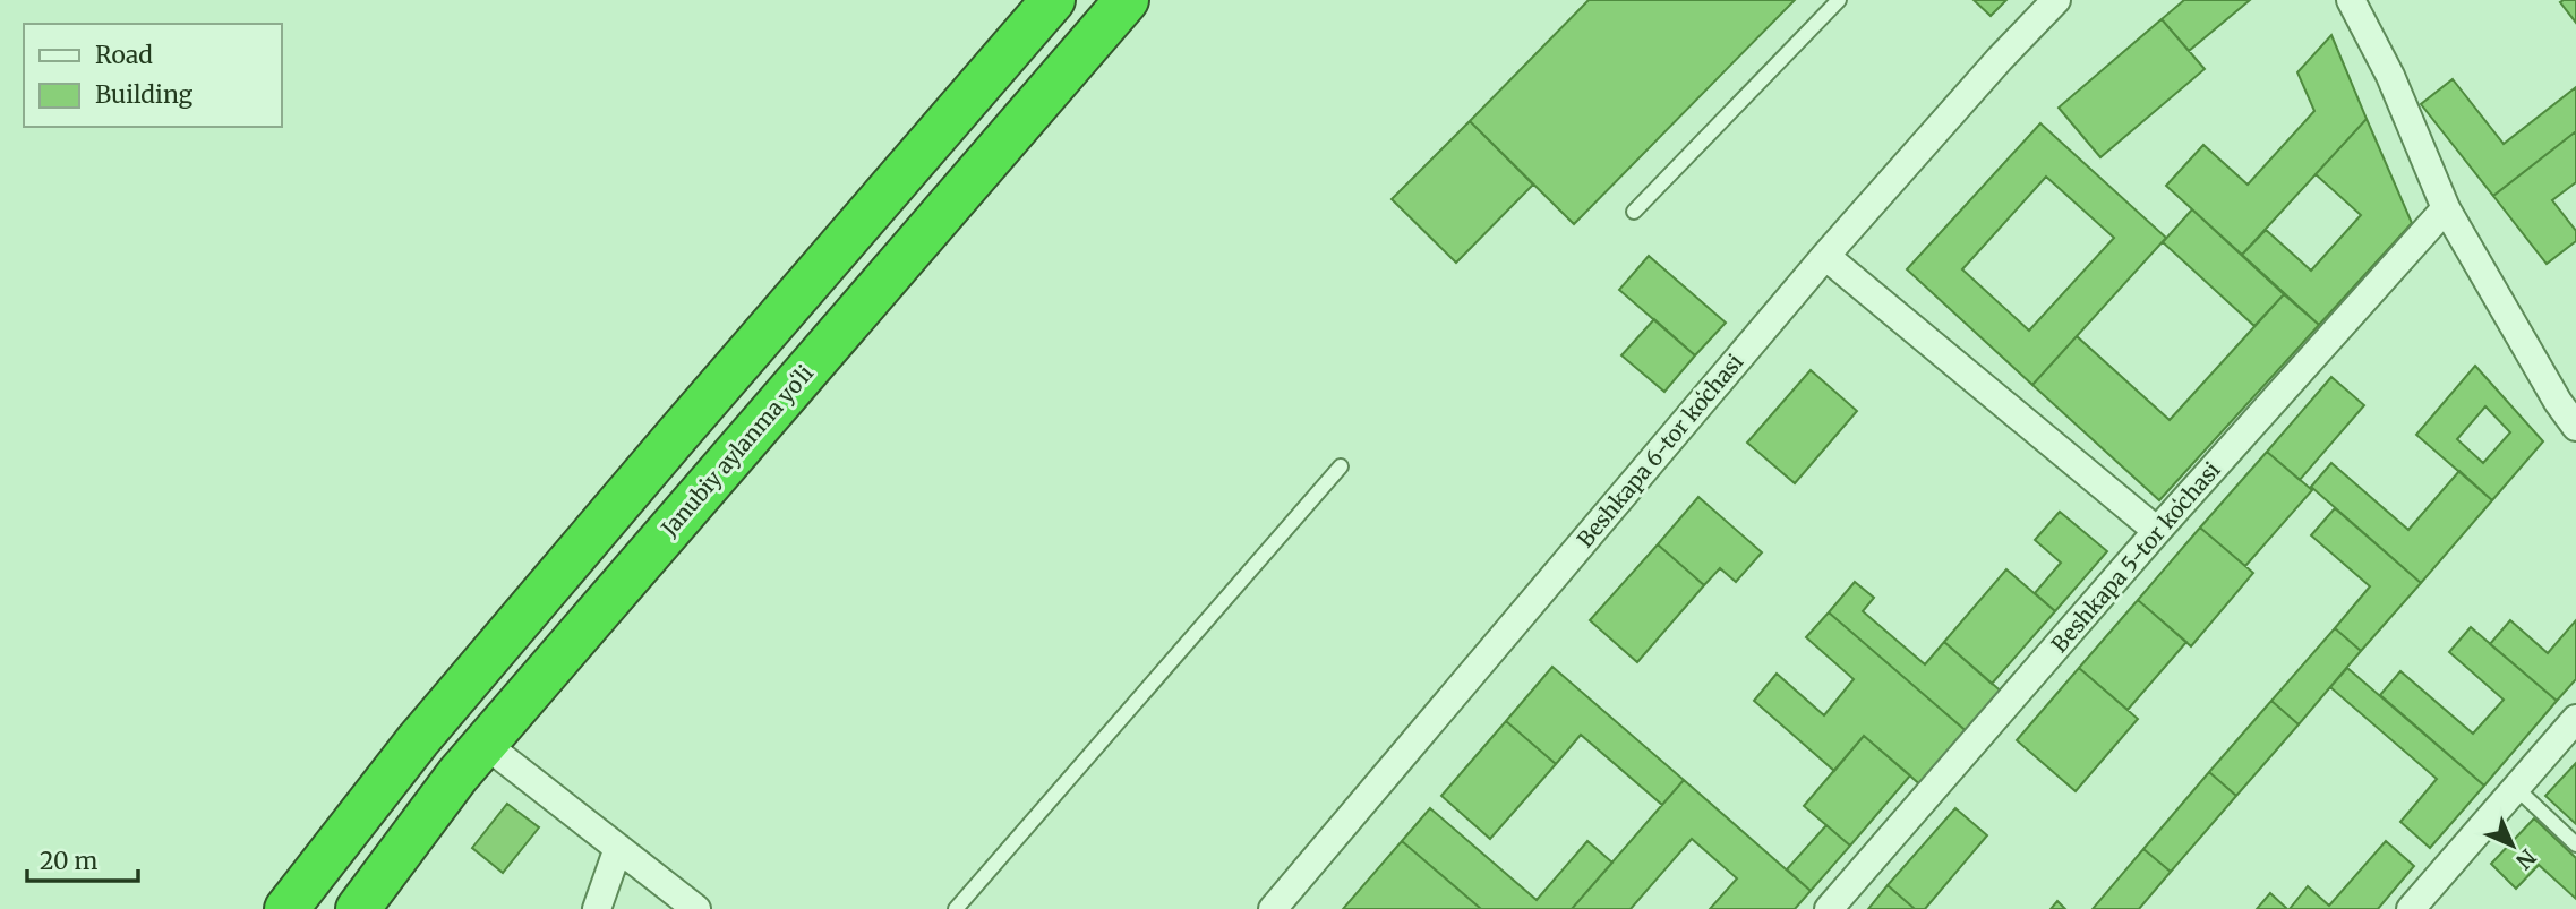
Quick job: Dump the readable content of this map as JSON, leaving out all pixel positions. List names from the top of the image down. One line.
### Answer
{"streets":{"highway":["Janubiy aylanma yoʻli"],"street":["Beshkapa 6-tor koʻchasi","Beshkapa 5-tor koʻchasi"]},"legend":["Road","Building"],"scale_bar":"20 m","north":"bottom right"}
